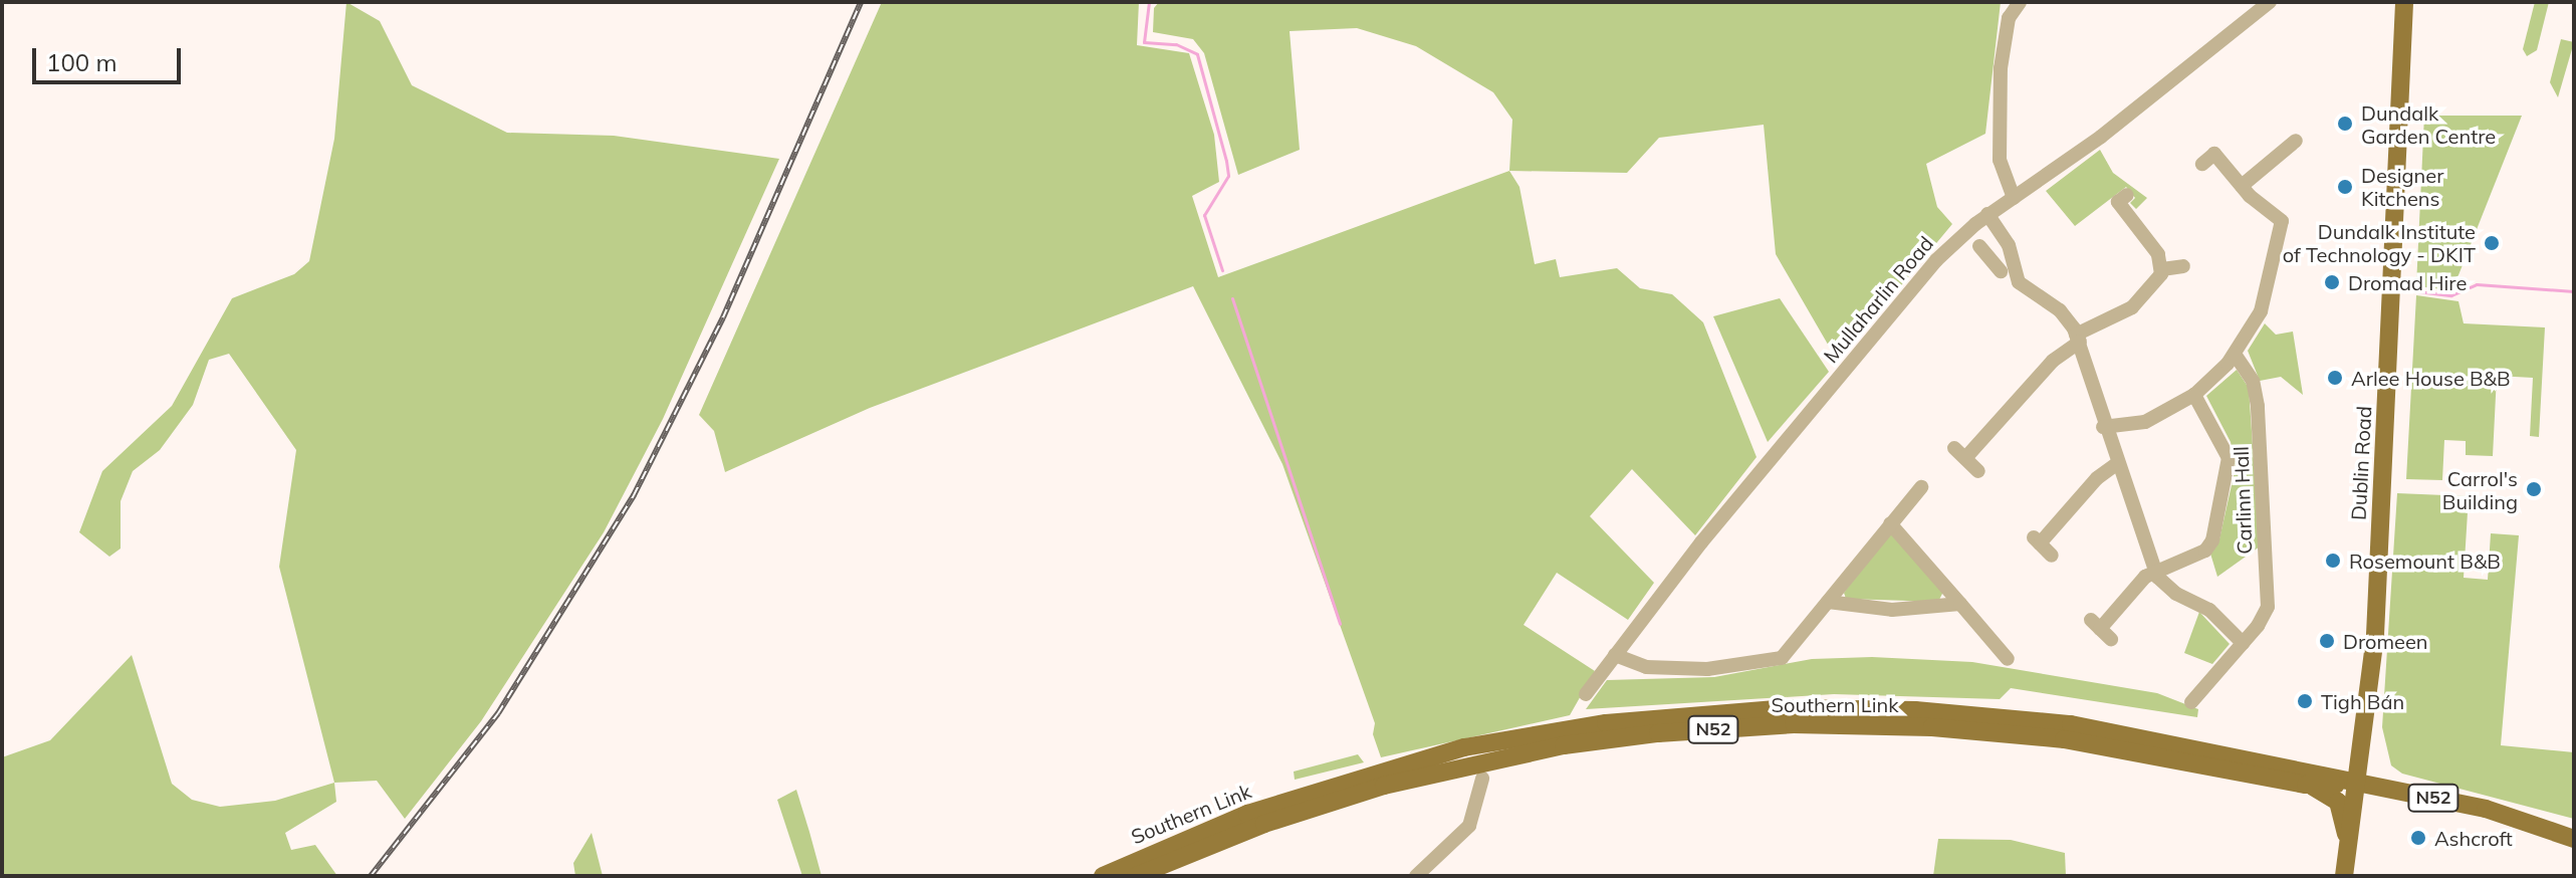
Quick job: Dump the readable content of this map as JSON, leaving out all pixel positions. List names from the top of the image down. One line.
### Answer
{"streets":{"main road":["Dublin Road","Southern Link","N52"],"street":["Mullaharlin Road","Carlinn Hall"]},"crossings":[["Dublin Road","Southern Link"],["Dublin Road","N52"],["Southern Link","N52"]],"places":["Dundalk Garden Centre","Designer Kitchens","Dundalk Institute of Technology - DKIT","Dromad Hire","Arlee House B&B","Carrol's Building","Rosemount B&B","Dromeen","Tigh Bán","Ashcroft"],"scale_bar":"100 m"}
